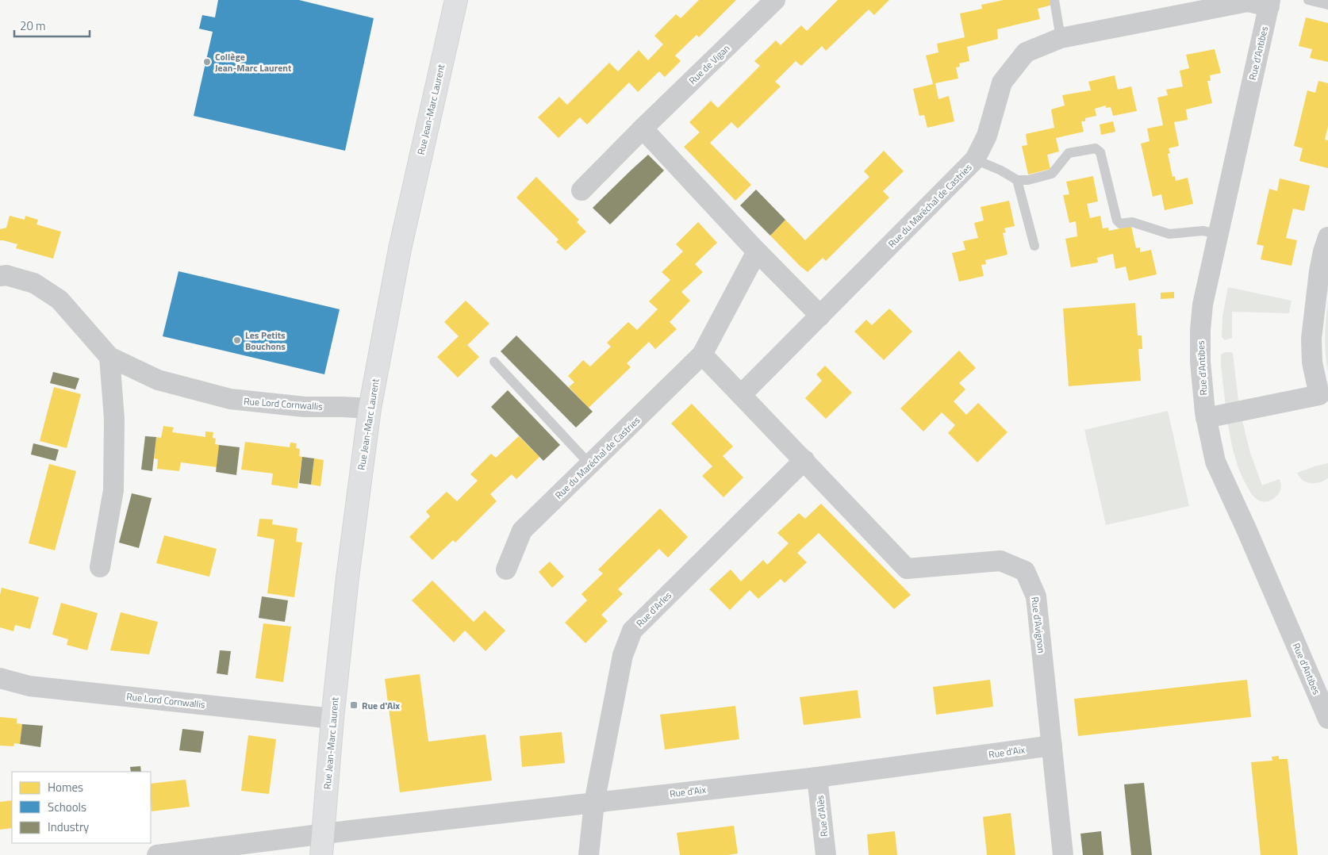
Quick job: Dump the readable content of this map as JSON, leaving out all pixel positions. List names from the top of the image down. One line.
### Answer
{"streets":{"street":["Rue d'Antibes","Rue de Vigan","Rue Jean-Marc Laurent","Rue du Maréchal de Castries","Rue Lord Cornwallis","Rue d'Arles","Rue d'Avignon","Rue d'Aix","Rue d'Alès"]},"crossings":[["Rue d'Antibes","Rue du Maréchal de Castries"],["Rue Jean-Marc Laurent","Rue Lord Cornwallis"],["Rue Jean-Marc Laurent","Rue d'Aix"],["Rue d'Arles","Rue d'Avignon"],["Rue d'Arles","Rue d'Aix"],["Rue d'Avignon","Rue d'Aix"],["Rue d'Aix","Rue d'Alès"]],"places":{"other":["Collège Jean-Marc Laurent","Les Petits Bouchons"],"transit":["Rue d'Aix"]},"legend":["Homes","Schools","Industry"],"scale_bar":"20 m"}
